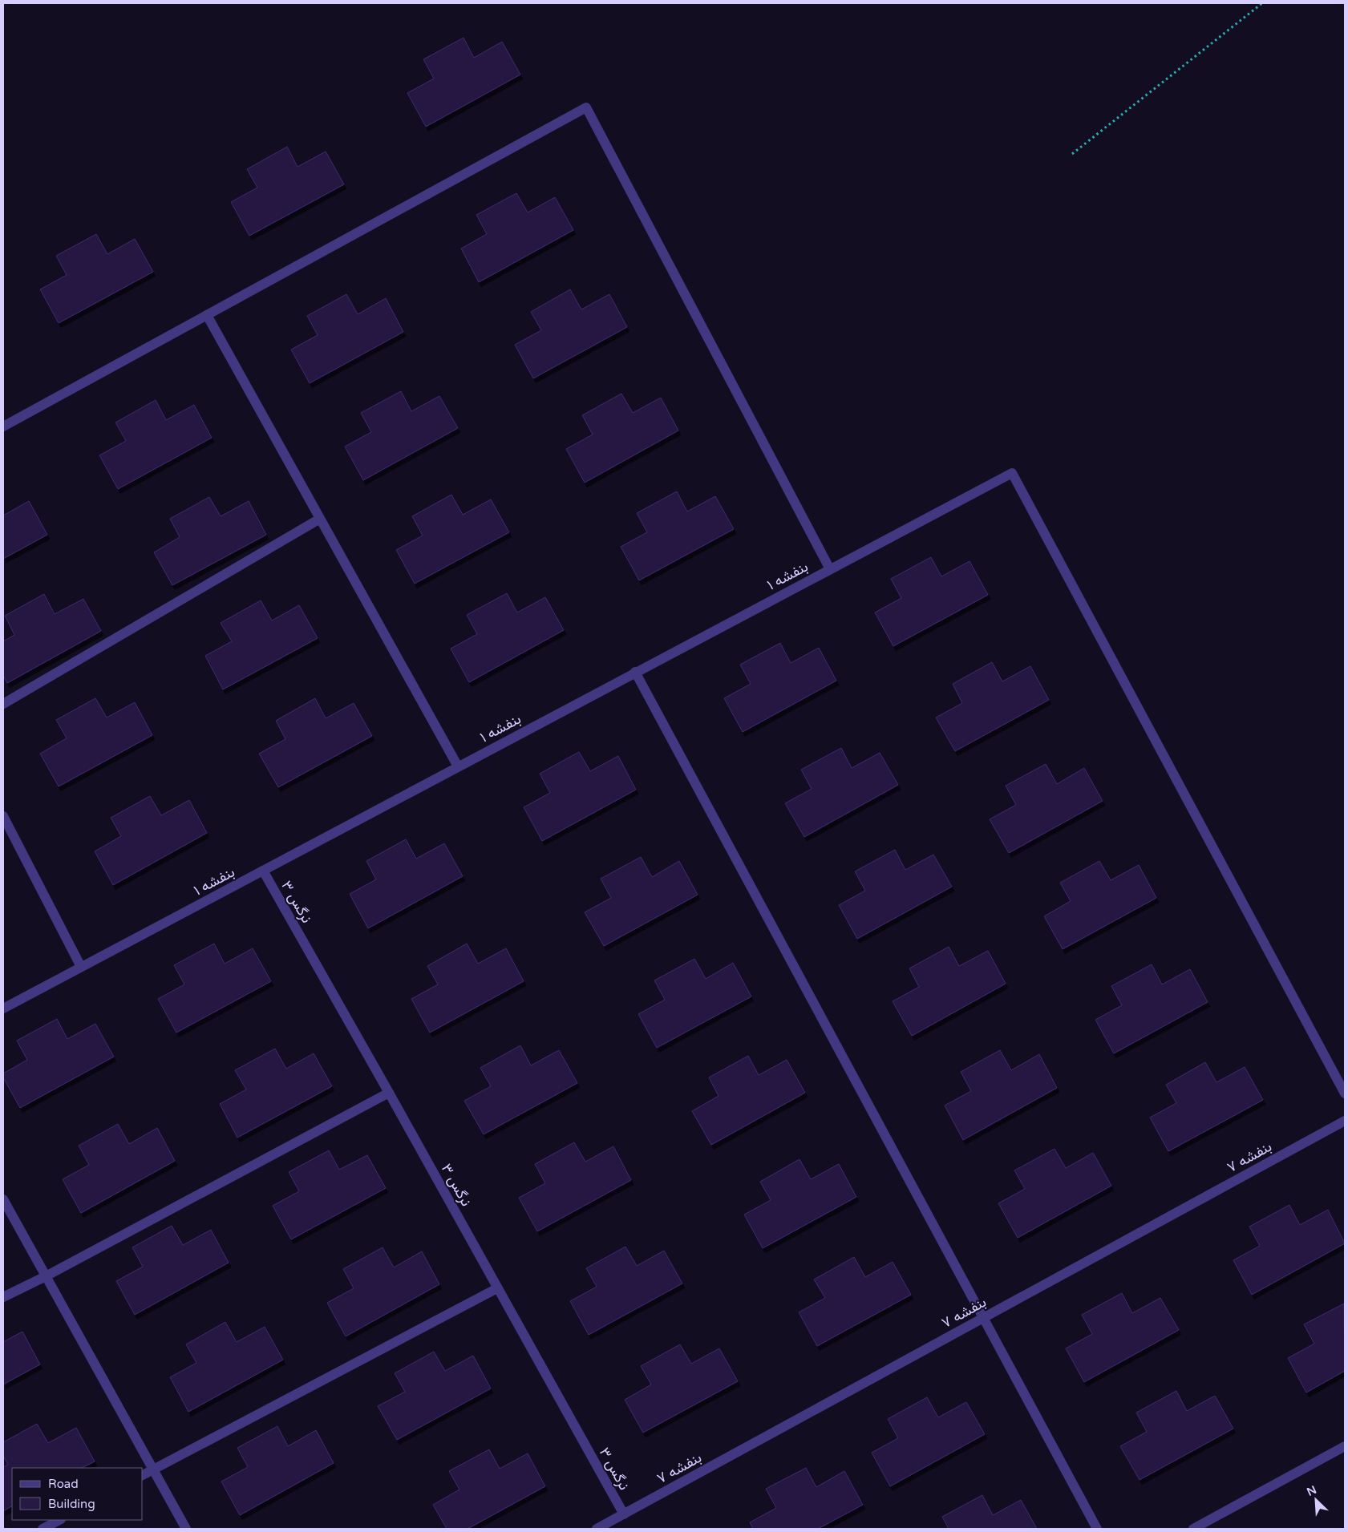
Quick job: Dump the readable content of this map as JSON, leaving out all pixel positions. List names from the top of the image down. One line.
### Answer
{"streets":{"street":["بنفشه ۱","نرگس ۳","بنفشه ۷"]},"crossings":[["بنفشه ۱","نرگس ۳"],["نرگس ۳","بنفشه ۷"]],"legend":["Road","Building"],"north":"top left"}
